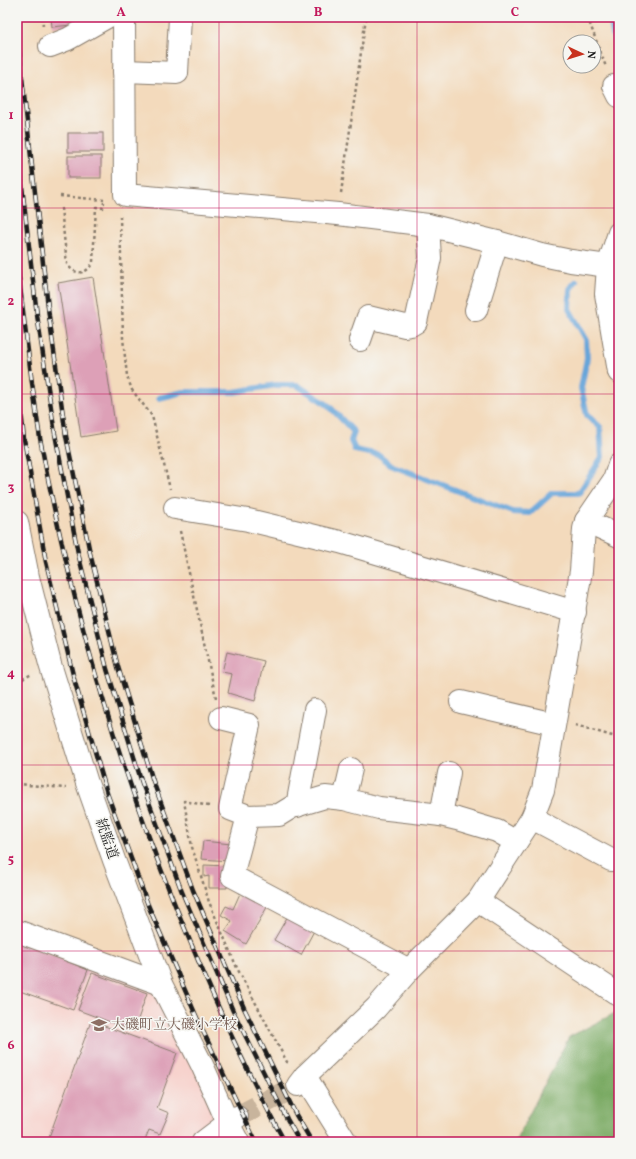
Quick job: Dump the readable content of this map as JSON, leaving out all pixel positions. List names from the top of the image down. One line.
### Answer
{"streets":{"street":["統監道"]},"places":{"school or university":["大磯町立大磯小学校"]},"north":"right","grid":{"columns":["A","B","C"],"rows":["1","2","3","4","5","6"]}}
